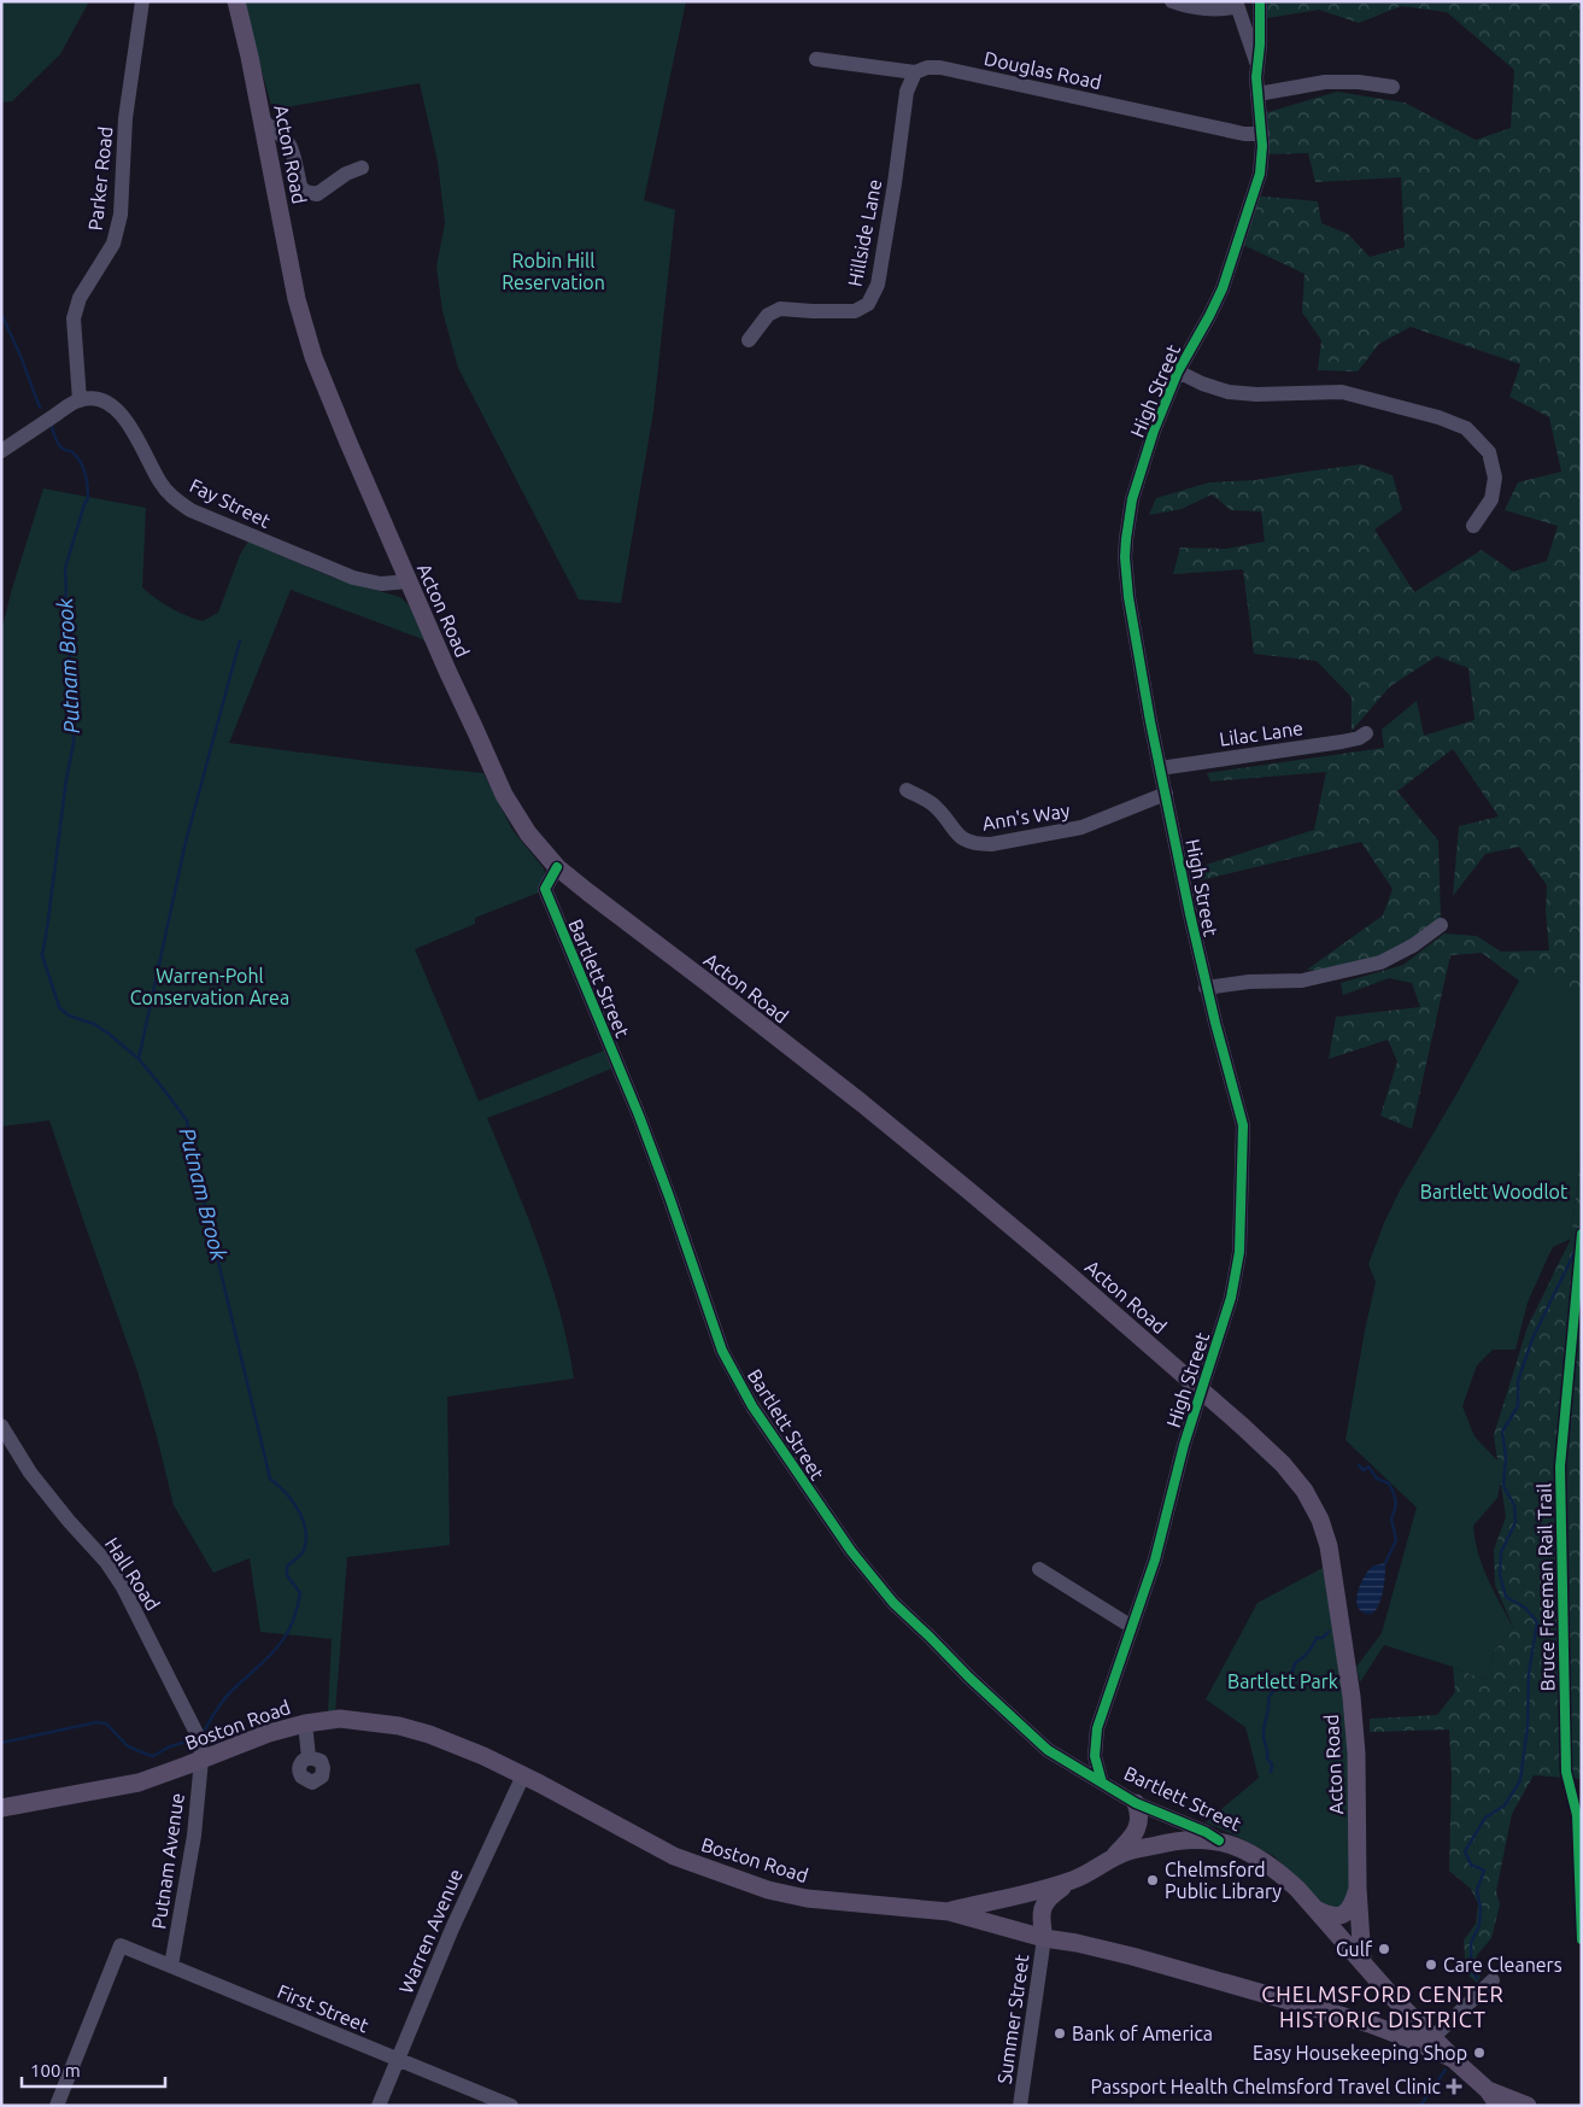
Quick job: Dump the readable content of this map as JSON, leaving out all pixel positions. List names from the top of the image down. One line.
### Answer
{"streets":{"main road":["Acton Road","Bartlett Street","Boston Road"],"street":["Douglas Road","Parker Road","Hillside Lane","High Street","Fay Street","Lilac Lane","Ann's Way","Hall Road","Putnam Avenue","Warren Avenue","First Street","Summer Street"],"cycle path":["Bruce Freeman Rail Trail"]},"crossings":[["Douglas Road","Hillside Lane"],["Douglas Road","High Street"],["Acton Road","High Street"],["Acton Road","Fay Street"],["Acton Road","Bartlett Street"],["Parker Road","Fay Street"],["High Street","Lilac Lane"],["High Street","Ann's Way"],["High Street","Bartlett Street"],["Bartlett Street","Boston Road"],["Hall Road","Boston Road"],["Hall Road","Putnam Avenue"],["Boston Road","Putnam Avenue"],["Boston Road","Warren Avenue"],["Boston Road","Summer Street"],["Putnam Avenue","First Street"],["Warren Avenue","First Street"]],"districts":["CHELMSFORD CENTER HISTORIC DISTRICT"],"water":["Putnam Brook"],"parks":["Robin Hill Reservation","Warren-Pohl Conservation Area","Bartlett Woodlot","Bartlett Park"],"places":{"other":["Chelmsford Public Library","Gulf","Care Cleaners","Bank of America","Easy Housekeeping Shop"],"health":["Passport Health Chelmsford Travel Clinic"]},"scale_bar":"100 m"}
